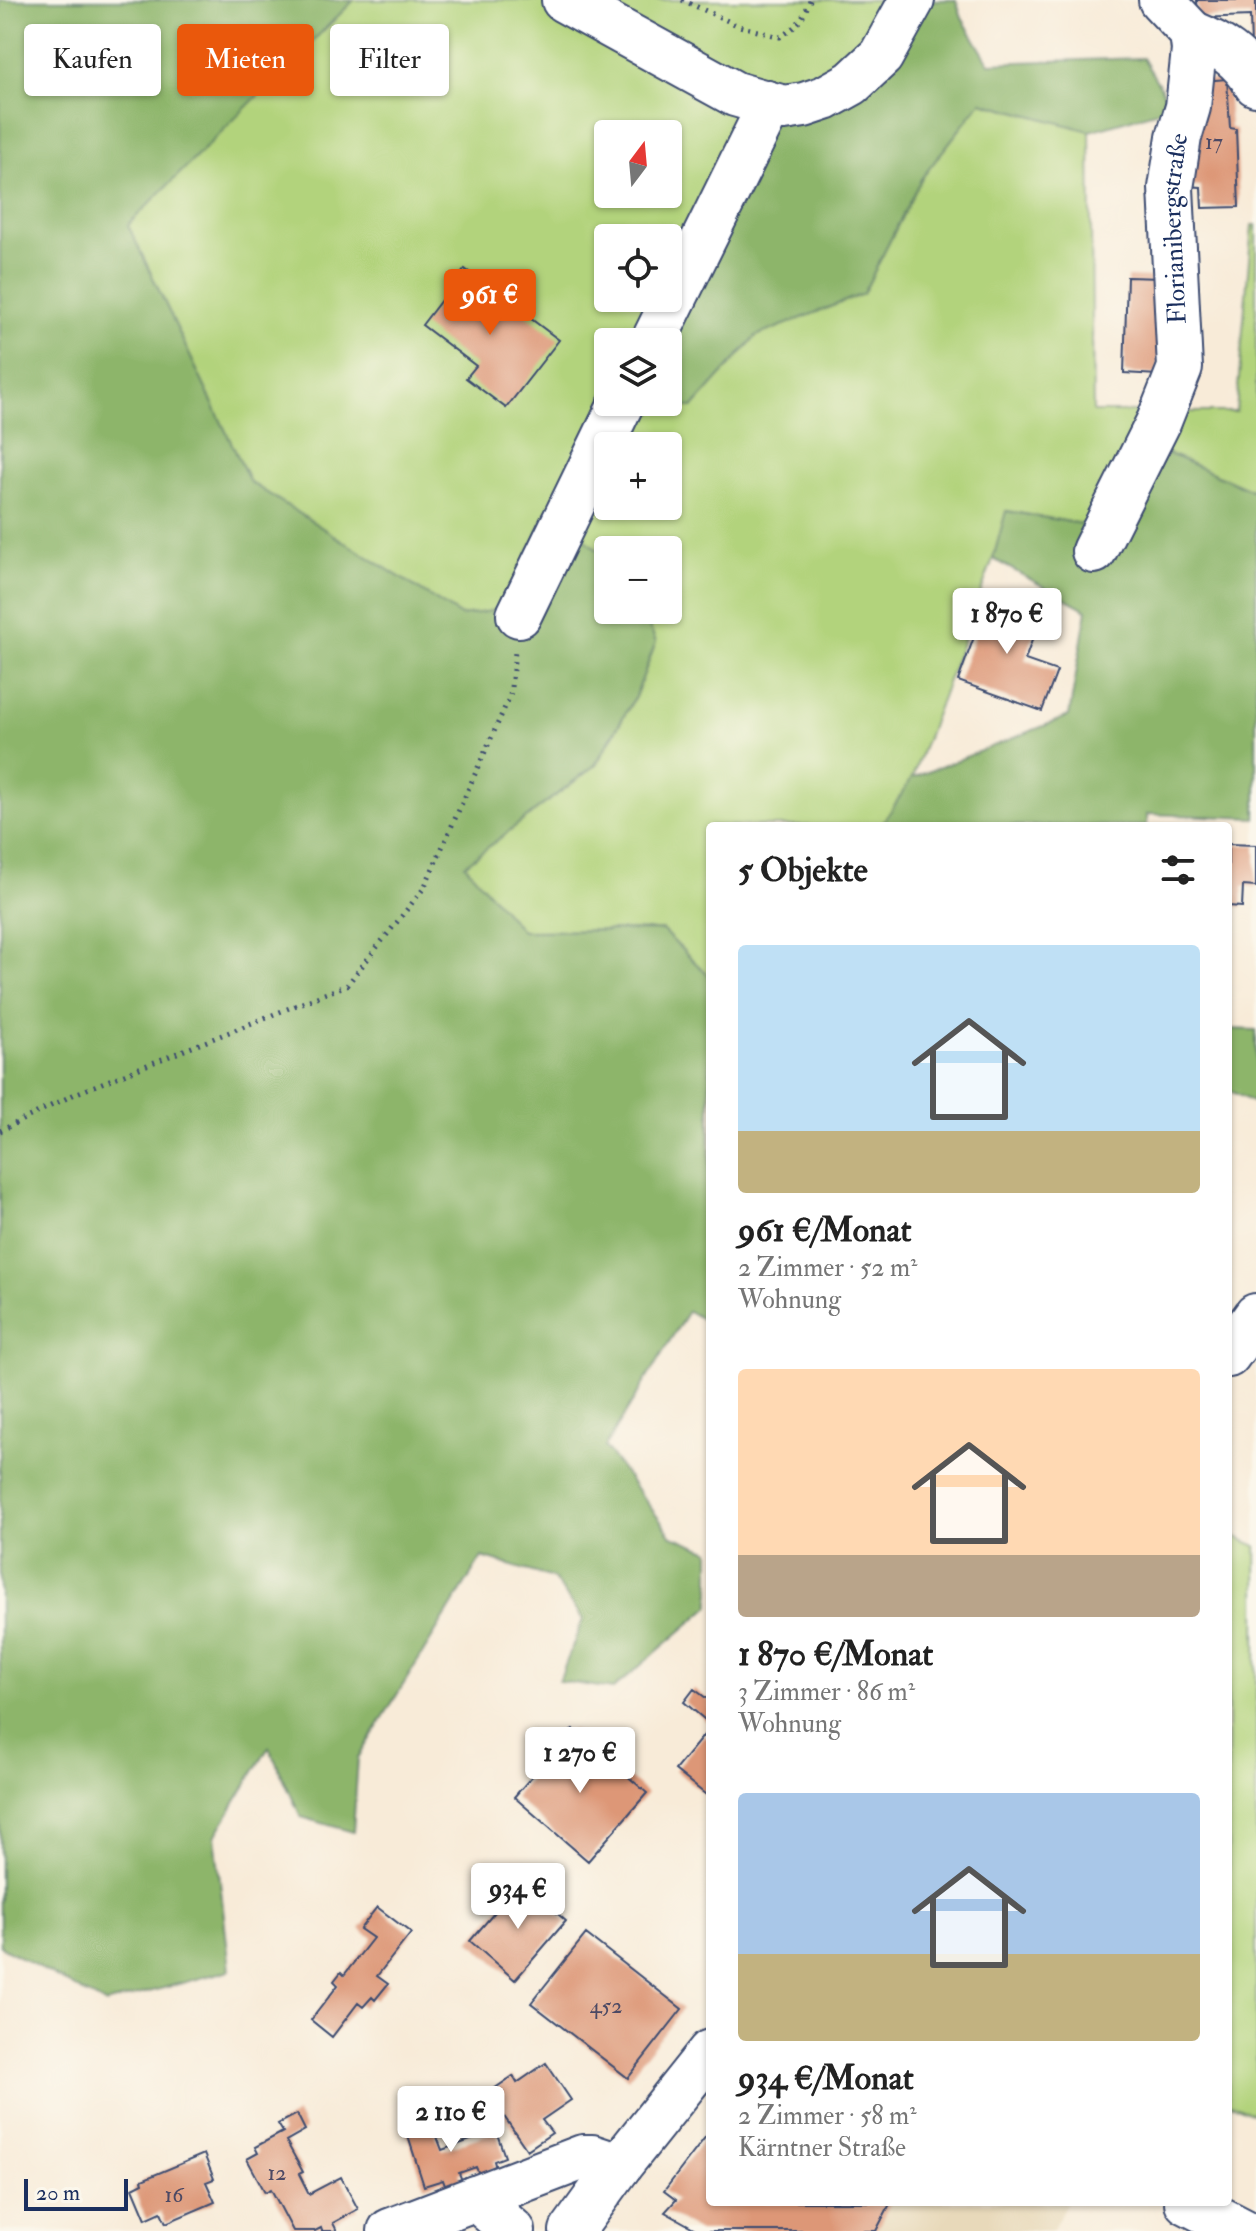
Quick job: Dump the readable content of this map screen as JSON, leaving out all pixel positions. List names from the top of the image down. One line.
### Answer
{"streets":{"street":["Florianibergstraße"]},"house_numbers":["17","452","12","16"],"scale_bar":"20 m","north":"top","page":{"chip":["Kaufen","Mieten","Filter"],"map_buttons":["+","−"],"price":["961 €","1 870 €","1 270 €","934 €","2 110 €"],"heading":"5 Objekte","list":[{"name":"961 €/Monat","note":"2 Zimmer · 52 m² · Wohnung"},{"name":"1 870 €/Monat","note":"3 Zimmer · 86 m² · Wohnung"},{"name":"934 €/Monat","note":"2 Zimmer · 58 m² · Kärntner Straße"}],"scale":"20 m"}}
